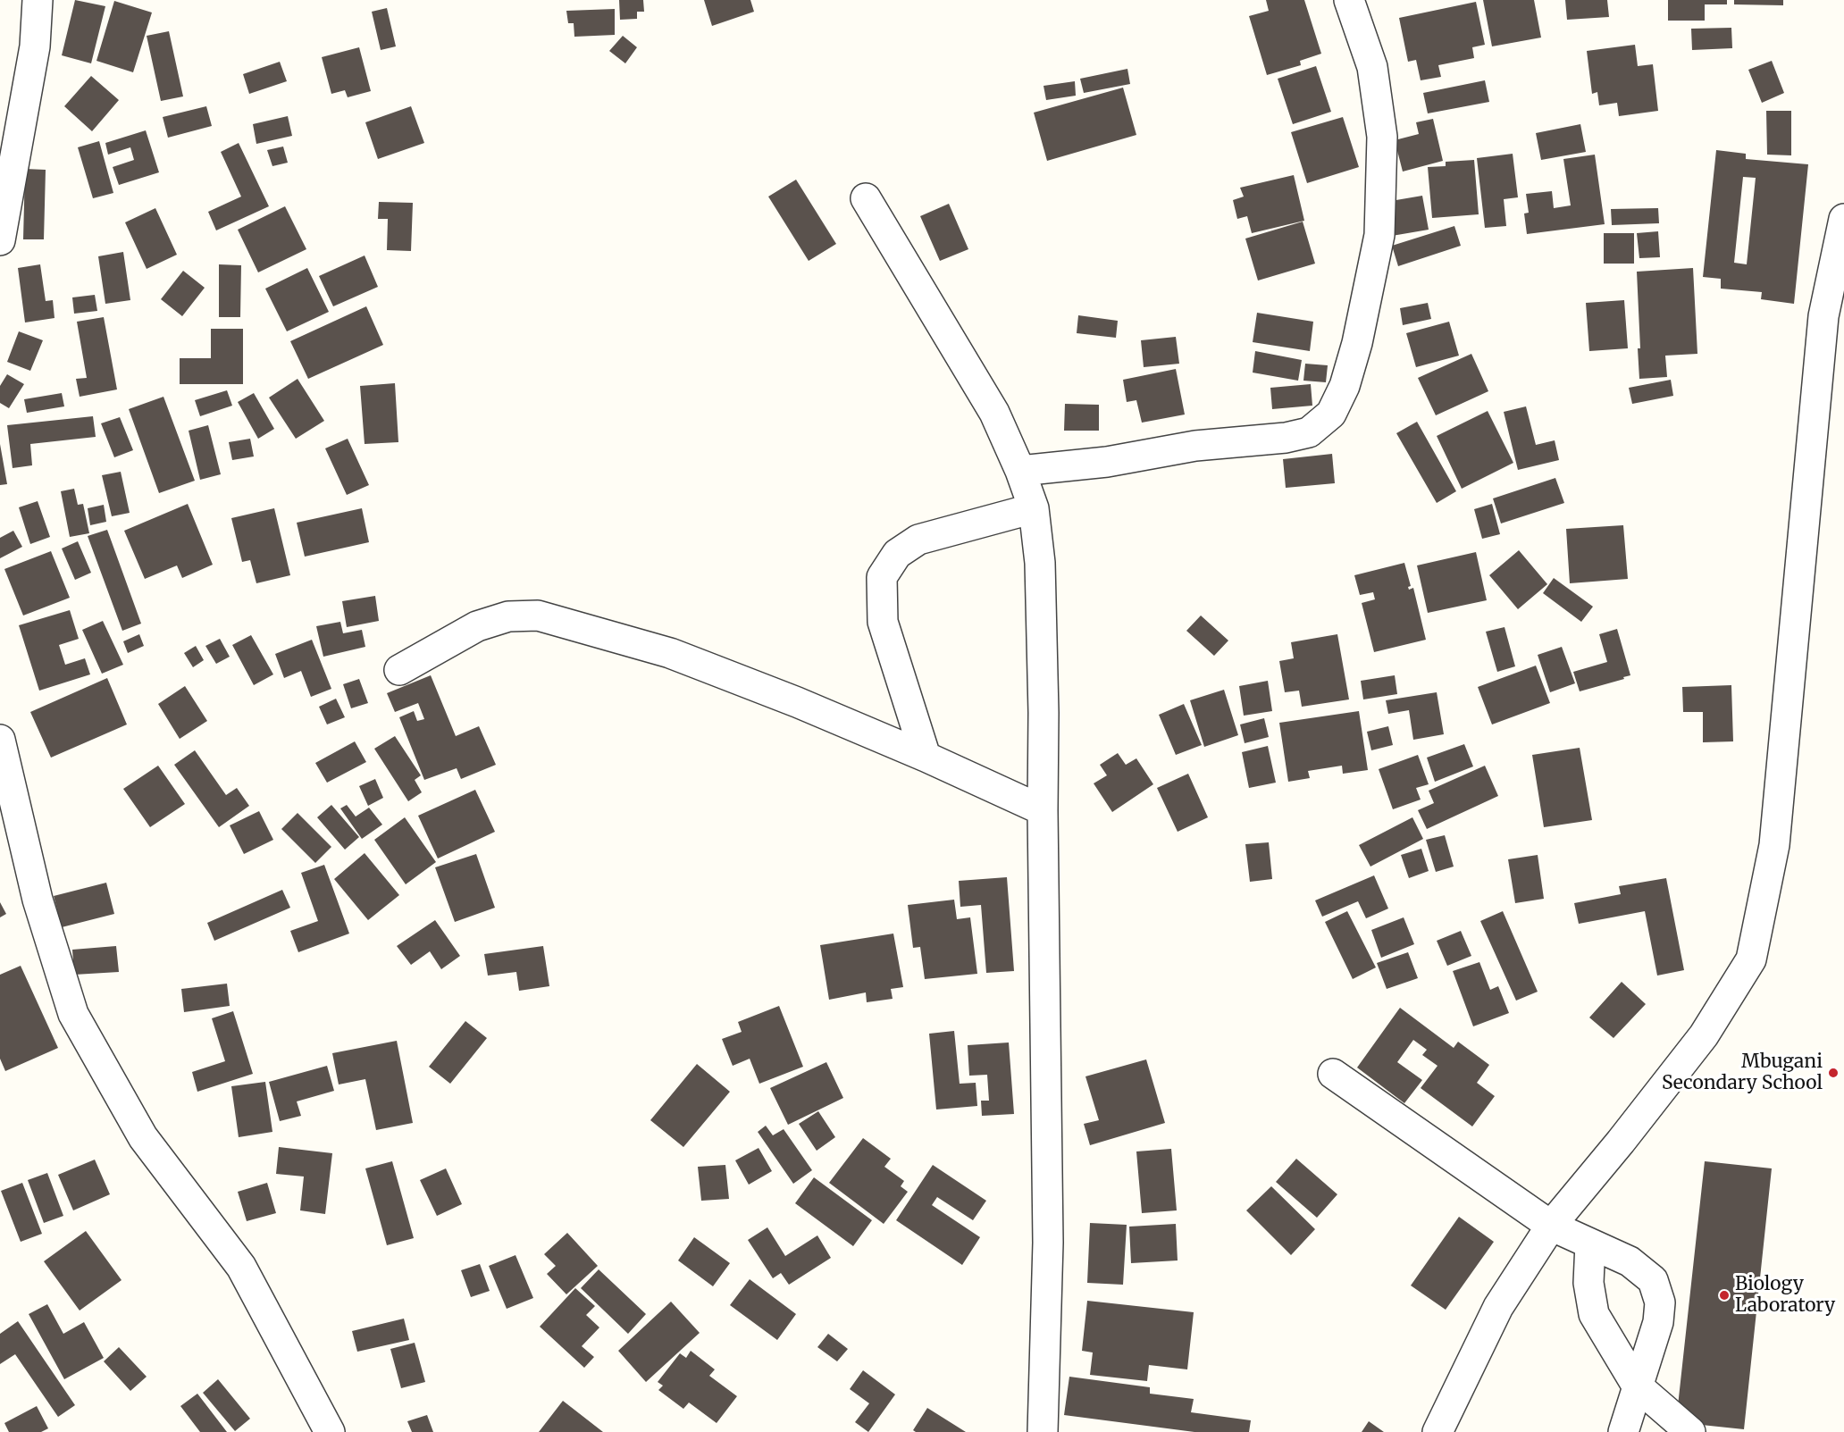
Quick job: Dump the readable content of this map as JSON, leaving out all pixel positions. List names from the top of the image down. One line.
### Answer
{"places":["Mbugani Secondary School","Biology Laboratory"]}
